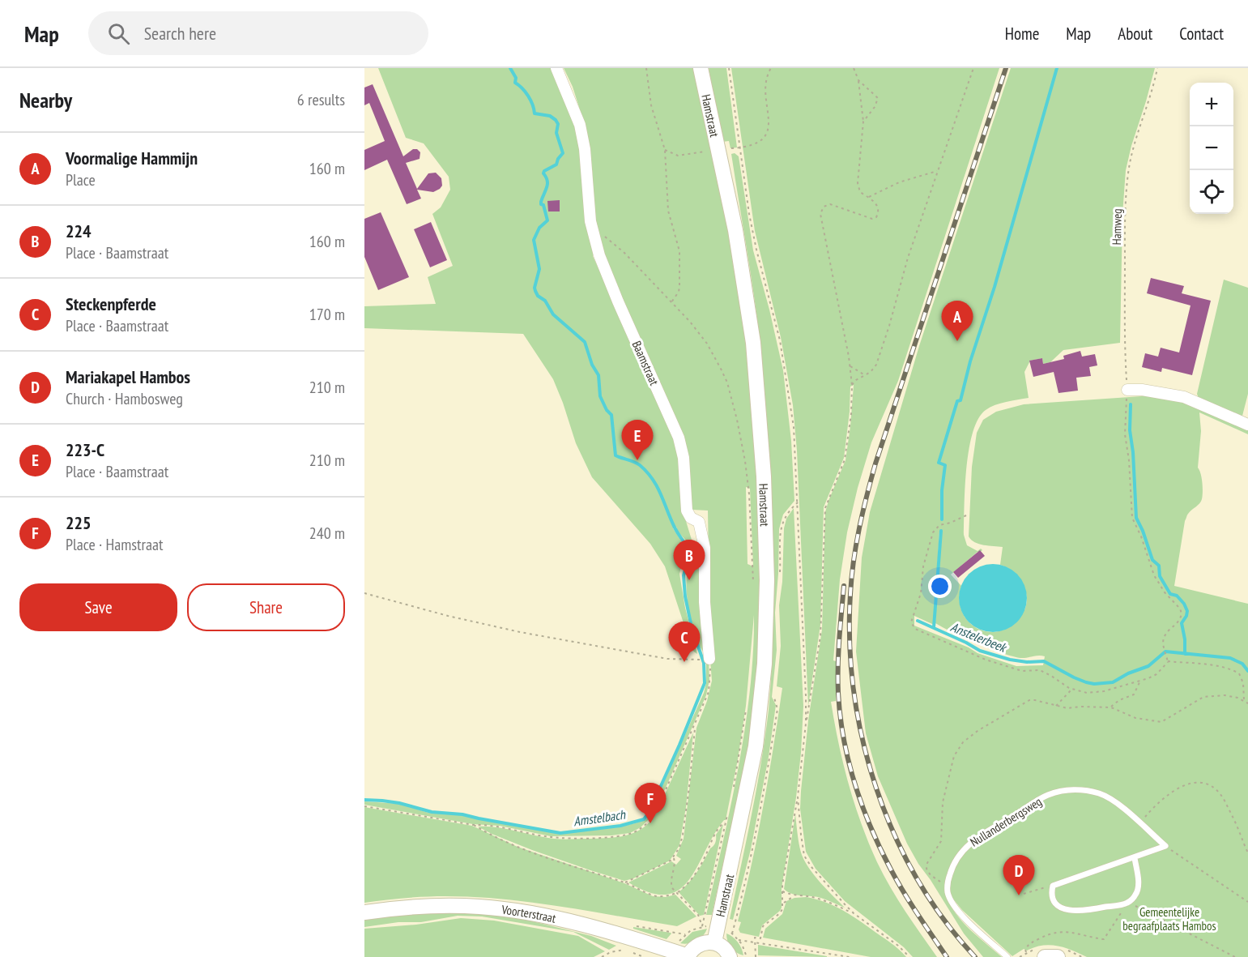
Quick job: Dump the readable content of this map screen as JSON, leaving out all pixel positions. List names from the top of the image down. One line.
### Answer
{"streets":{"main road":["Hamstraat","Voorterstraat"],"street":["Baamstraat"],"lane":["Nullanderbergsweg"],"path":["Hamweg"]},"water":["Anstelerbeek","Amstelbach"],"parks":["Gemeentelijke begraafplaats Hambos"],"page":{"header":"Map","search":"Search here","nav":["Home","Map","About","Contact"],"heading":["Nearby","6 results"],"map_buttons":["+","−"],"list":[{"mark":"A","name":"Voormalige Hammijn","note":"Place","value":"160 m"},{"mark":"B","name":"224","note":"Place · Baamstraat","value":"160 m"},{"mark":"C","name":"Steckenpferde","note":"Place · Baamstraat","value":"170 m"},{"mark":"D","name":"Mariakapel Hambos","note":"Church · Hambosweg","value":"210 m"},{"mark":"E","name":"223-C","note":"Place · Baamstraat","value":"210 m"},{"mark":"F","name":"225","note":"Place · Hamstraat","value":"240 m"}],"pins":["A","E","B","C","F","D"],"buttons":["Save","Share"]}}
